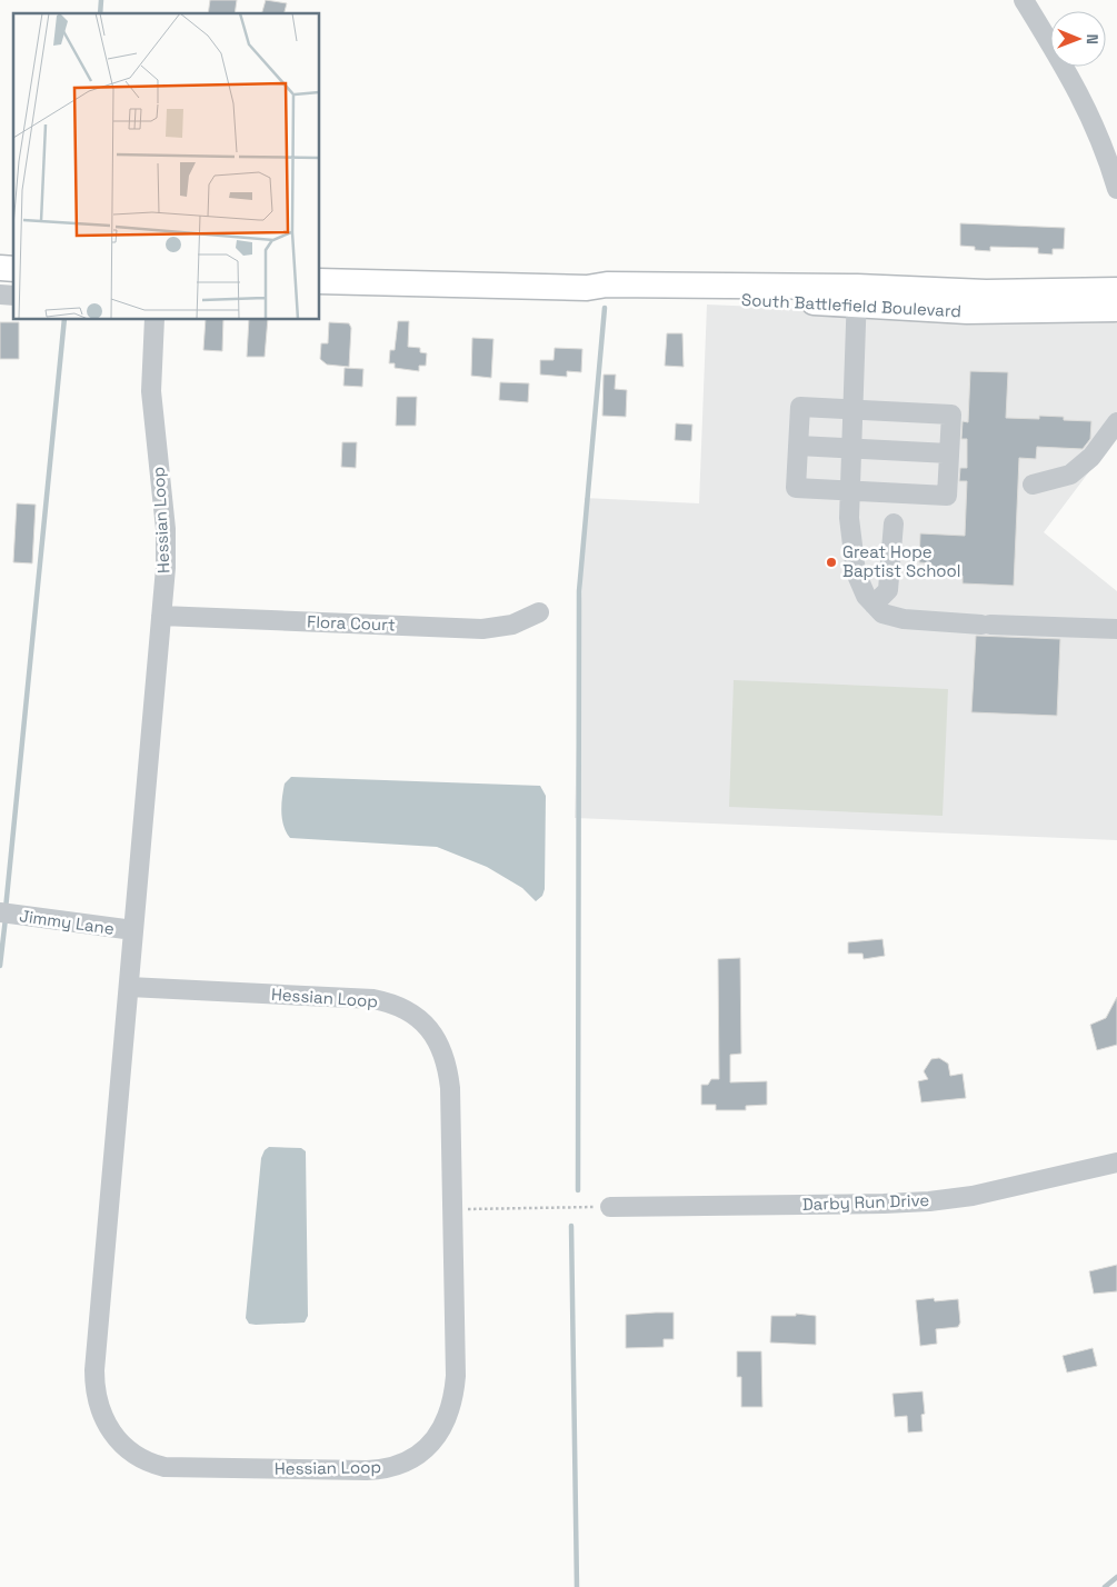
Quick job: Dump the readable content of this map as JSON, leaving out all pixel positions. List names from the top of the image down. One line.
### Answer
{"streets":{"main road":["South Battlefield Boulevard"],"street":["Hessian Loop","Flora Court","Jimmy Lane","Darby Run Drive"]},"crossings":[["Hessian Loop","Flora Court"],["Hessian Loop","Jimmy Lane"]],"places":["Great Hope Baptist School"],"north":"right"}
